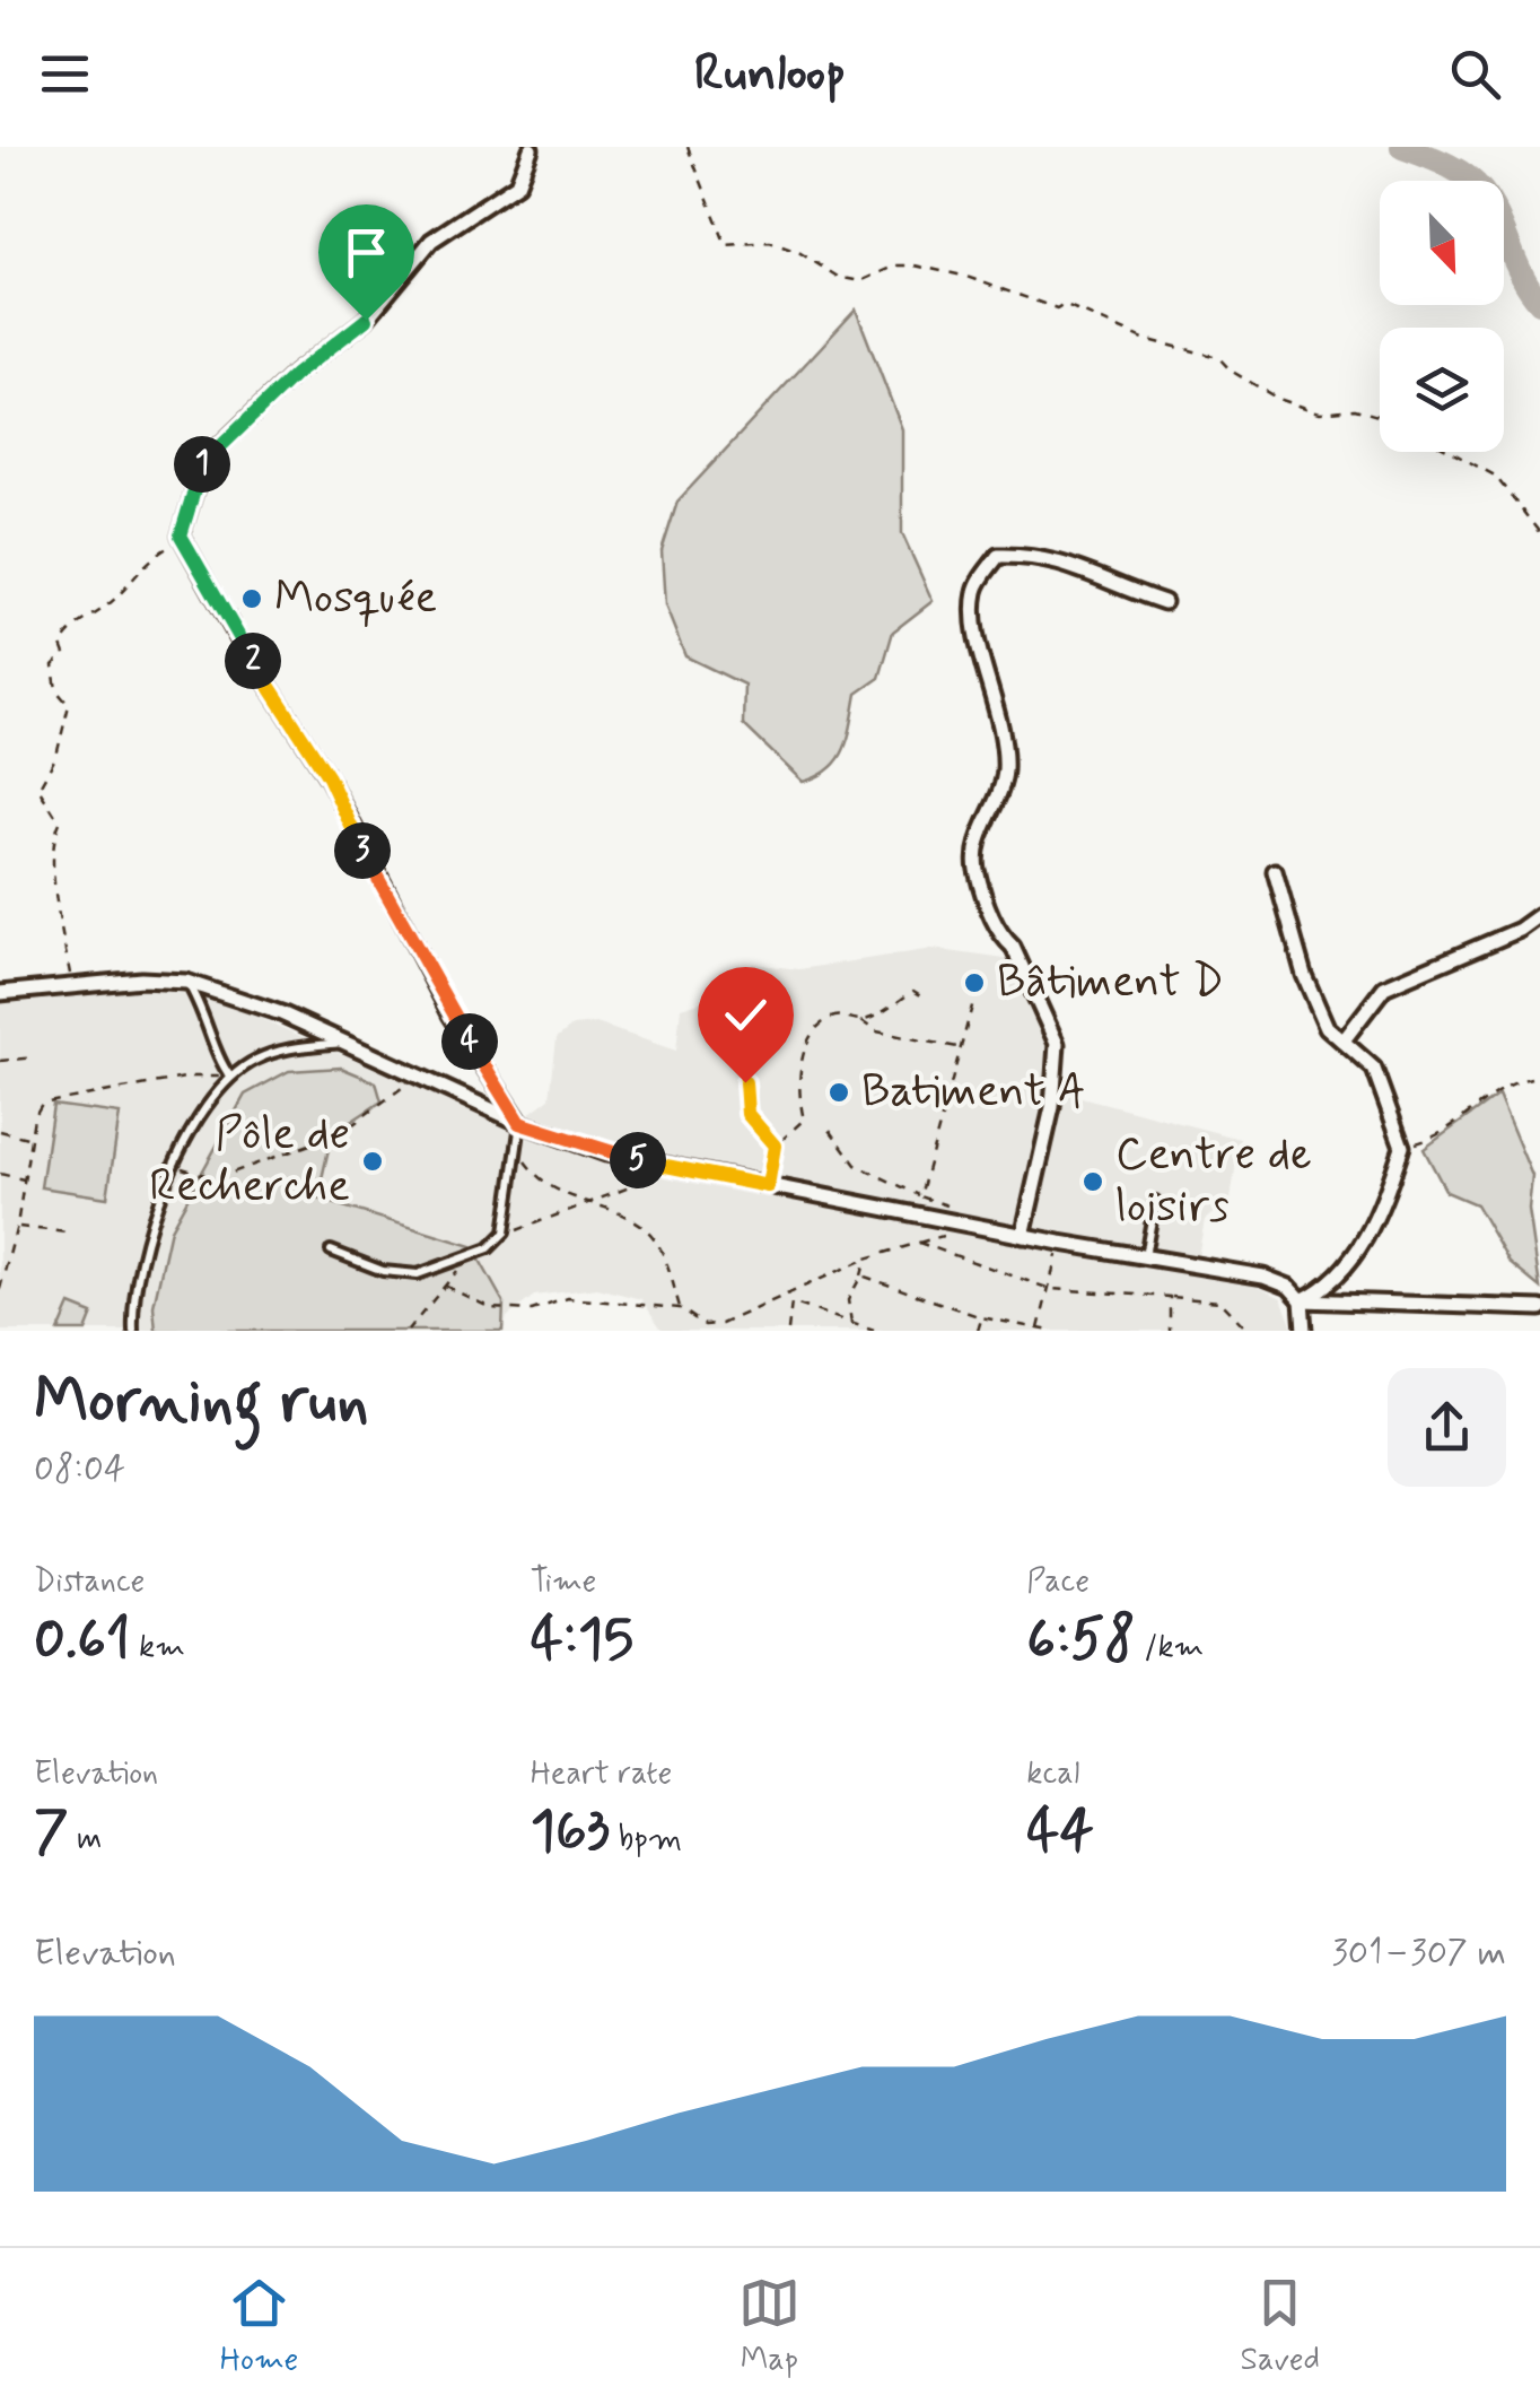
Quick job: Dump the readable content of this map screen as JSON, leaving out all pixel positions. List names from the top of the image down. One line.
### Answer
{"places":["Mosquée","Bâtiment D","Batiment A","Pôle de Recherche","Centre de loisirs"],"north":"bottom right","page":{"header":"Runloop","pins":["1","2","3","4","5"],"heading":["Morning run","08:04"],"stats":[["Distance","0.61 km"],["Time","4:15"],["Pace","6:58 /km"],["Elevation","7 m"],["Heart rate","163 bpm"],["kcal","44"]],"chart":["Elevation","301–307 m"],"tabs":["Home","Map","Saved"]}}
